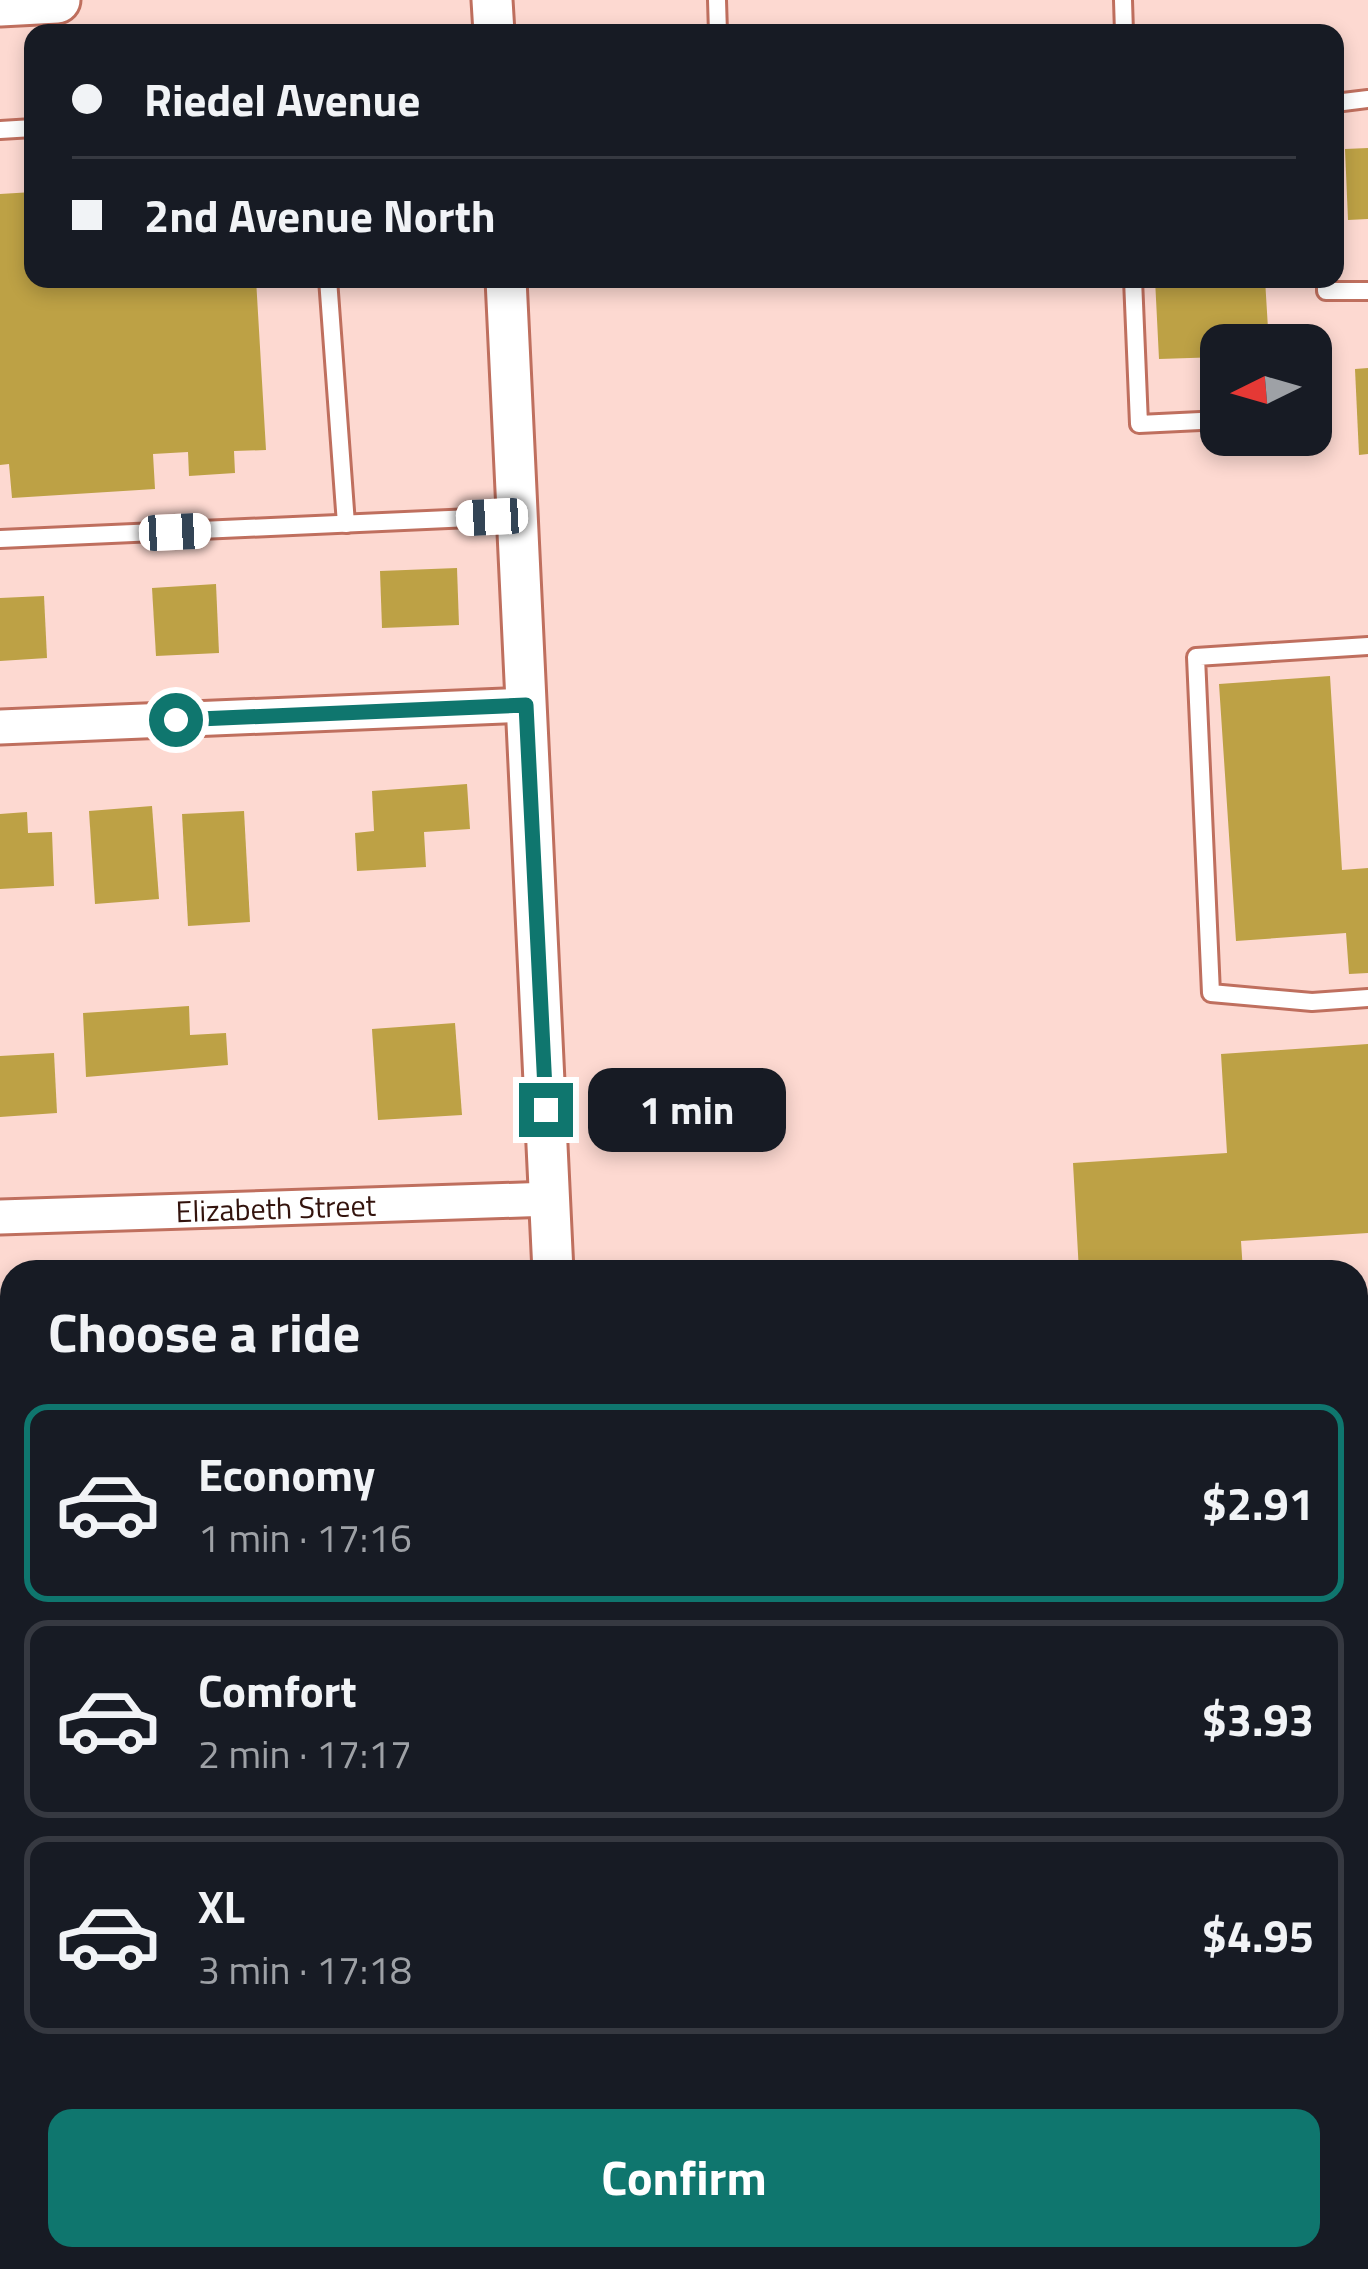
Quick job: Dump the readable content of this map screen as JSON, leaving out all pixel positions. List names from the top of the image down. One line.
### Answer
{"streets":{"street":["Elizabeth Street"]},"north":"left","page":{"banner":["Riedel Avenue","2nd Avenue North"],"bubble":"1 min","heading":"Choose a ride","list":[{"name":"Economy","note":"1 min · 17:16","value":"$2.91"},{"name":"Comfort","note":"2 min · 17:17","value":"$3.93"},{"name":"XL","note":"3 min · 17:18","value":"$4.95"}],"buttons":"Confirm"}}
